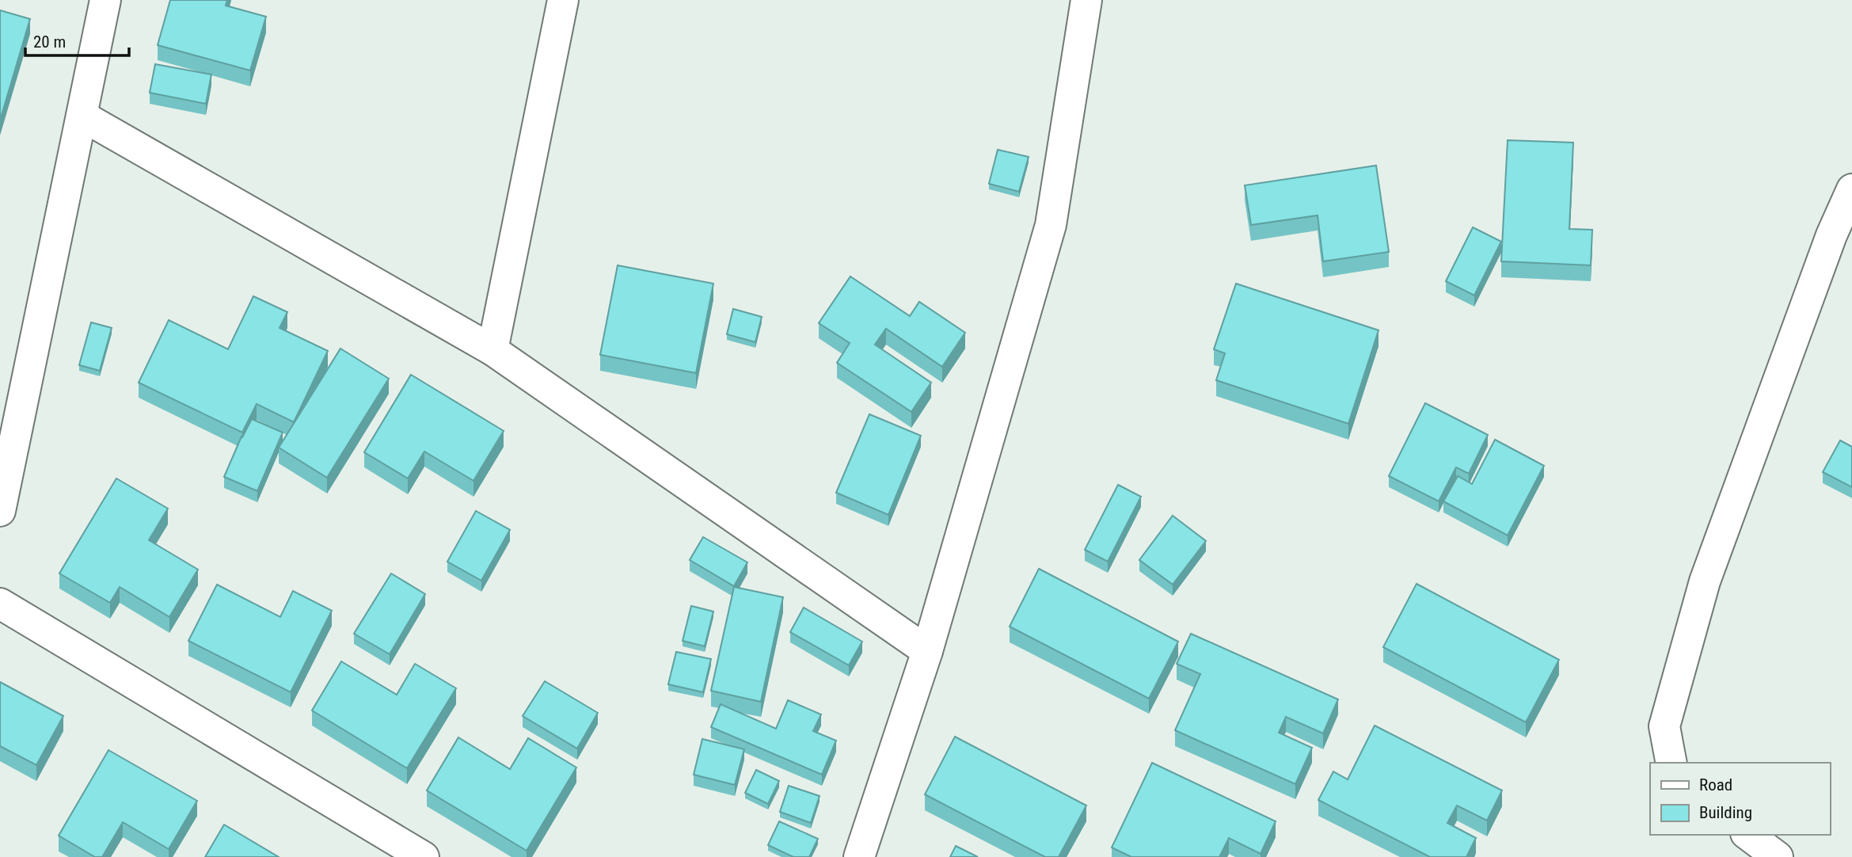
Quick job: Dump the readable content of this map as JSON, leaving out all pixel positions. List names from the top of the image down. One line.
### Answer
{"legend":["Road","Building"],"scale_bar":"20 m"}
